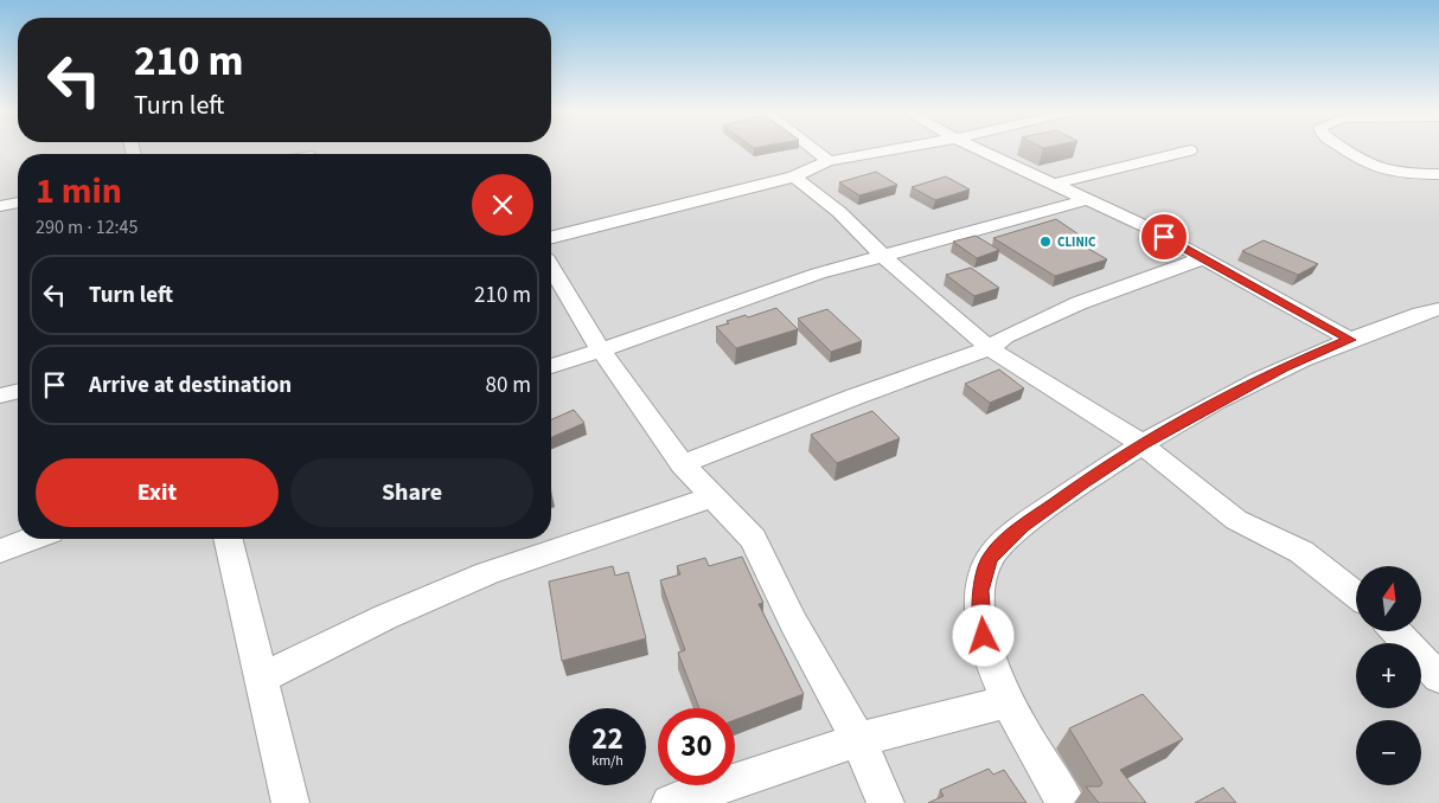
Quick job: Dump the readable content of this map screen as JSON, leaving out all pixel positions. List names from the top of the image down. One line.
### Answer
{"places":["CLINIC"],"north":"top","page":{"turn":["210 m","Turn left"],"heading":["1 min","290 m · 12:45"],"list":[{"name":"Turn left","value":"210 m"},{"name":"Arrive at destination","value":"80 m"}],"buttons":["Exit","Share"],"map_buttons":["+","−"],"speed":"22 km/h","limit":"30"}}
